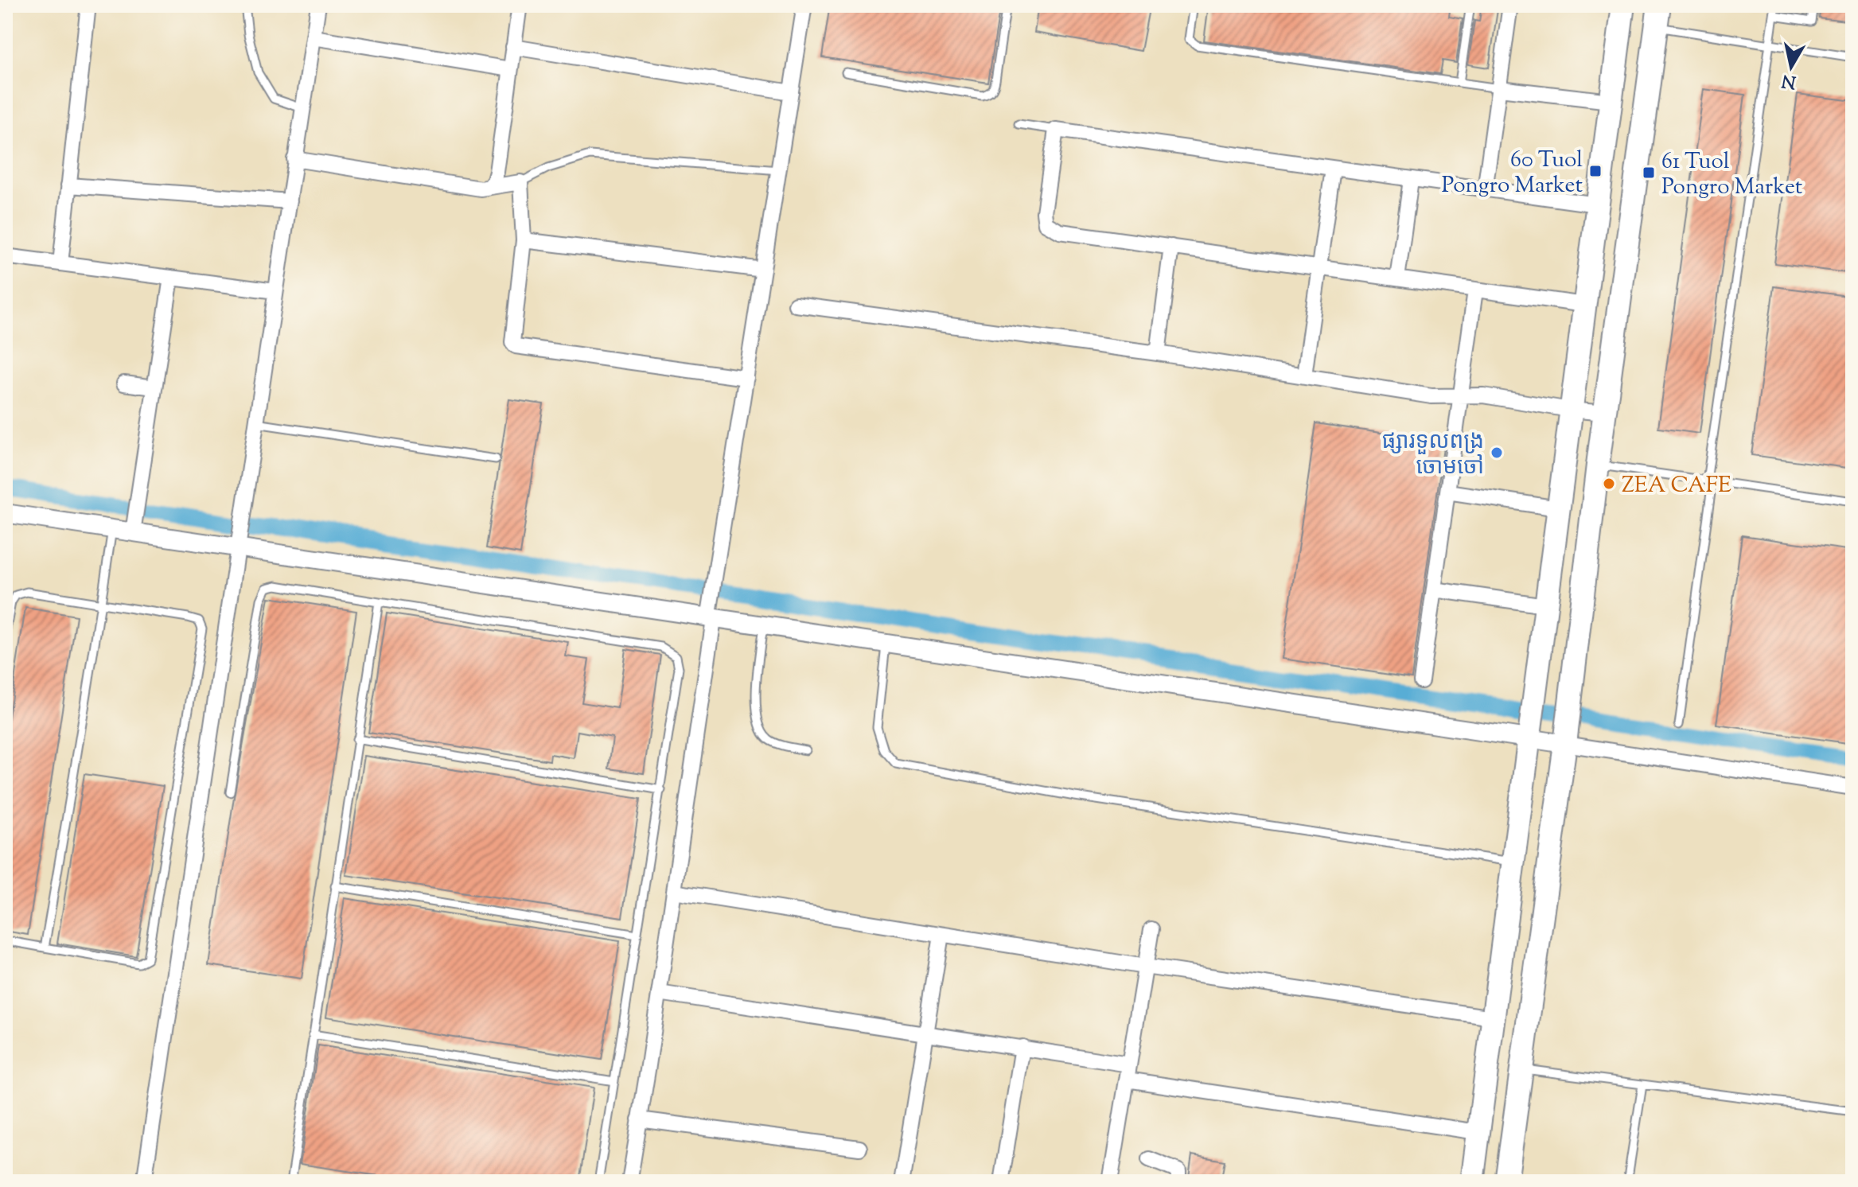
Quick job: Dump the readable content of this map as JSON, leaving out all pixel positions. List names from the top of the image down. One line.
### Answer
{"places":{"transit":["60 Tuol Pongro Market","61 Tuol Pongro Market"],"other":["ផ្សារទួលពង្រ ចោមចៅ","ZEA CAFE"]},"north":"bottom"}
